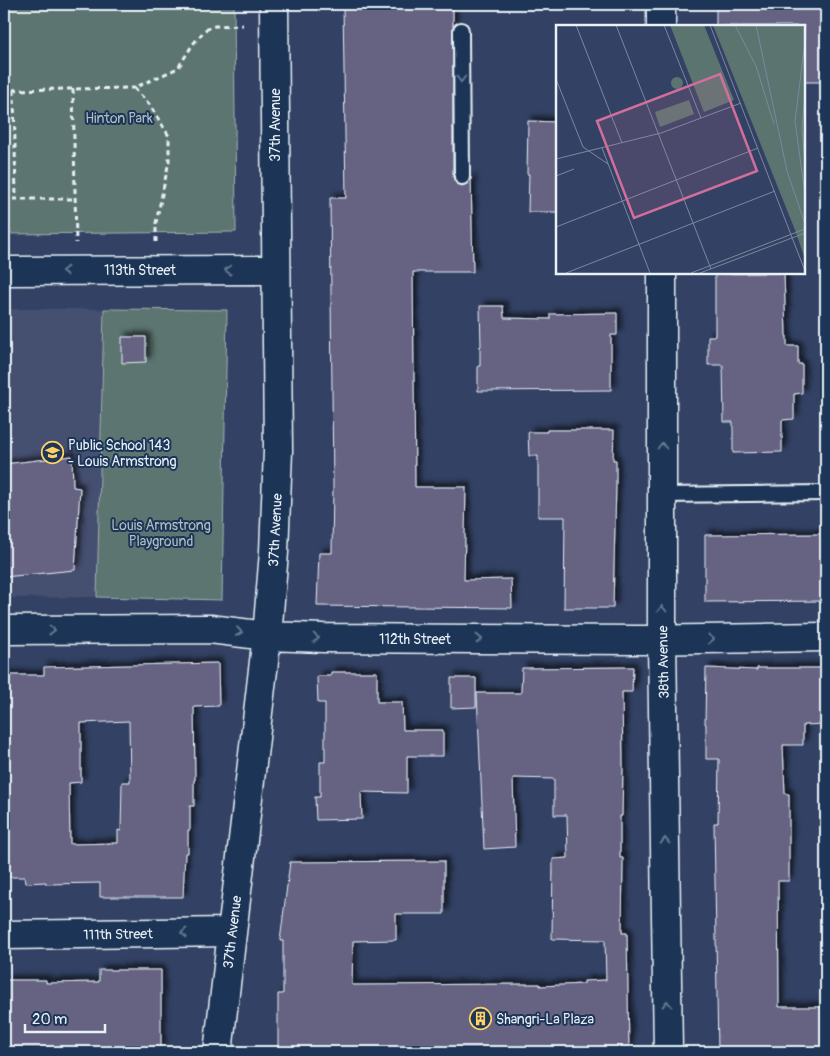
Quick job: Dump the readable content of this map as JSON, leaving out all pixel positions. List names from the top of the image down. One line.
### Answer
{"streets":{"street":["37th Avenue","113th Street","112th Street","38th Avenue","111th Street"]},"crossings":[["37th Avenue","113th Street"],["37th Avenue","112th Street"],["37th Avenue","111th Street"],["112th Street","38th Avenue"]],"one_way":["113th Street","112th Street","38th Avenue","111th Street"],"parks":["Hinton Park","Louis Armstrong Playground"],"places":{"school or university":["Public School 143 - Louis Armstrong"],"building":["Shangri-La Plaza"]},"scale_bar":"20 m"}
